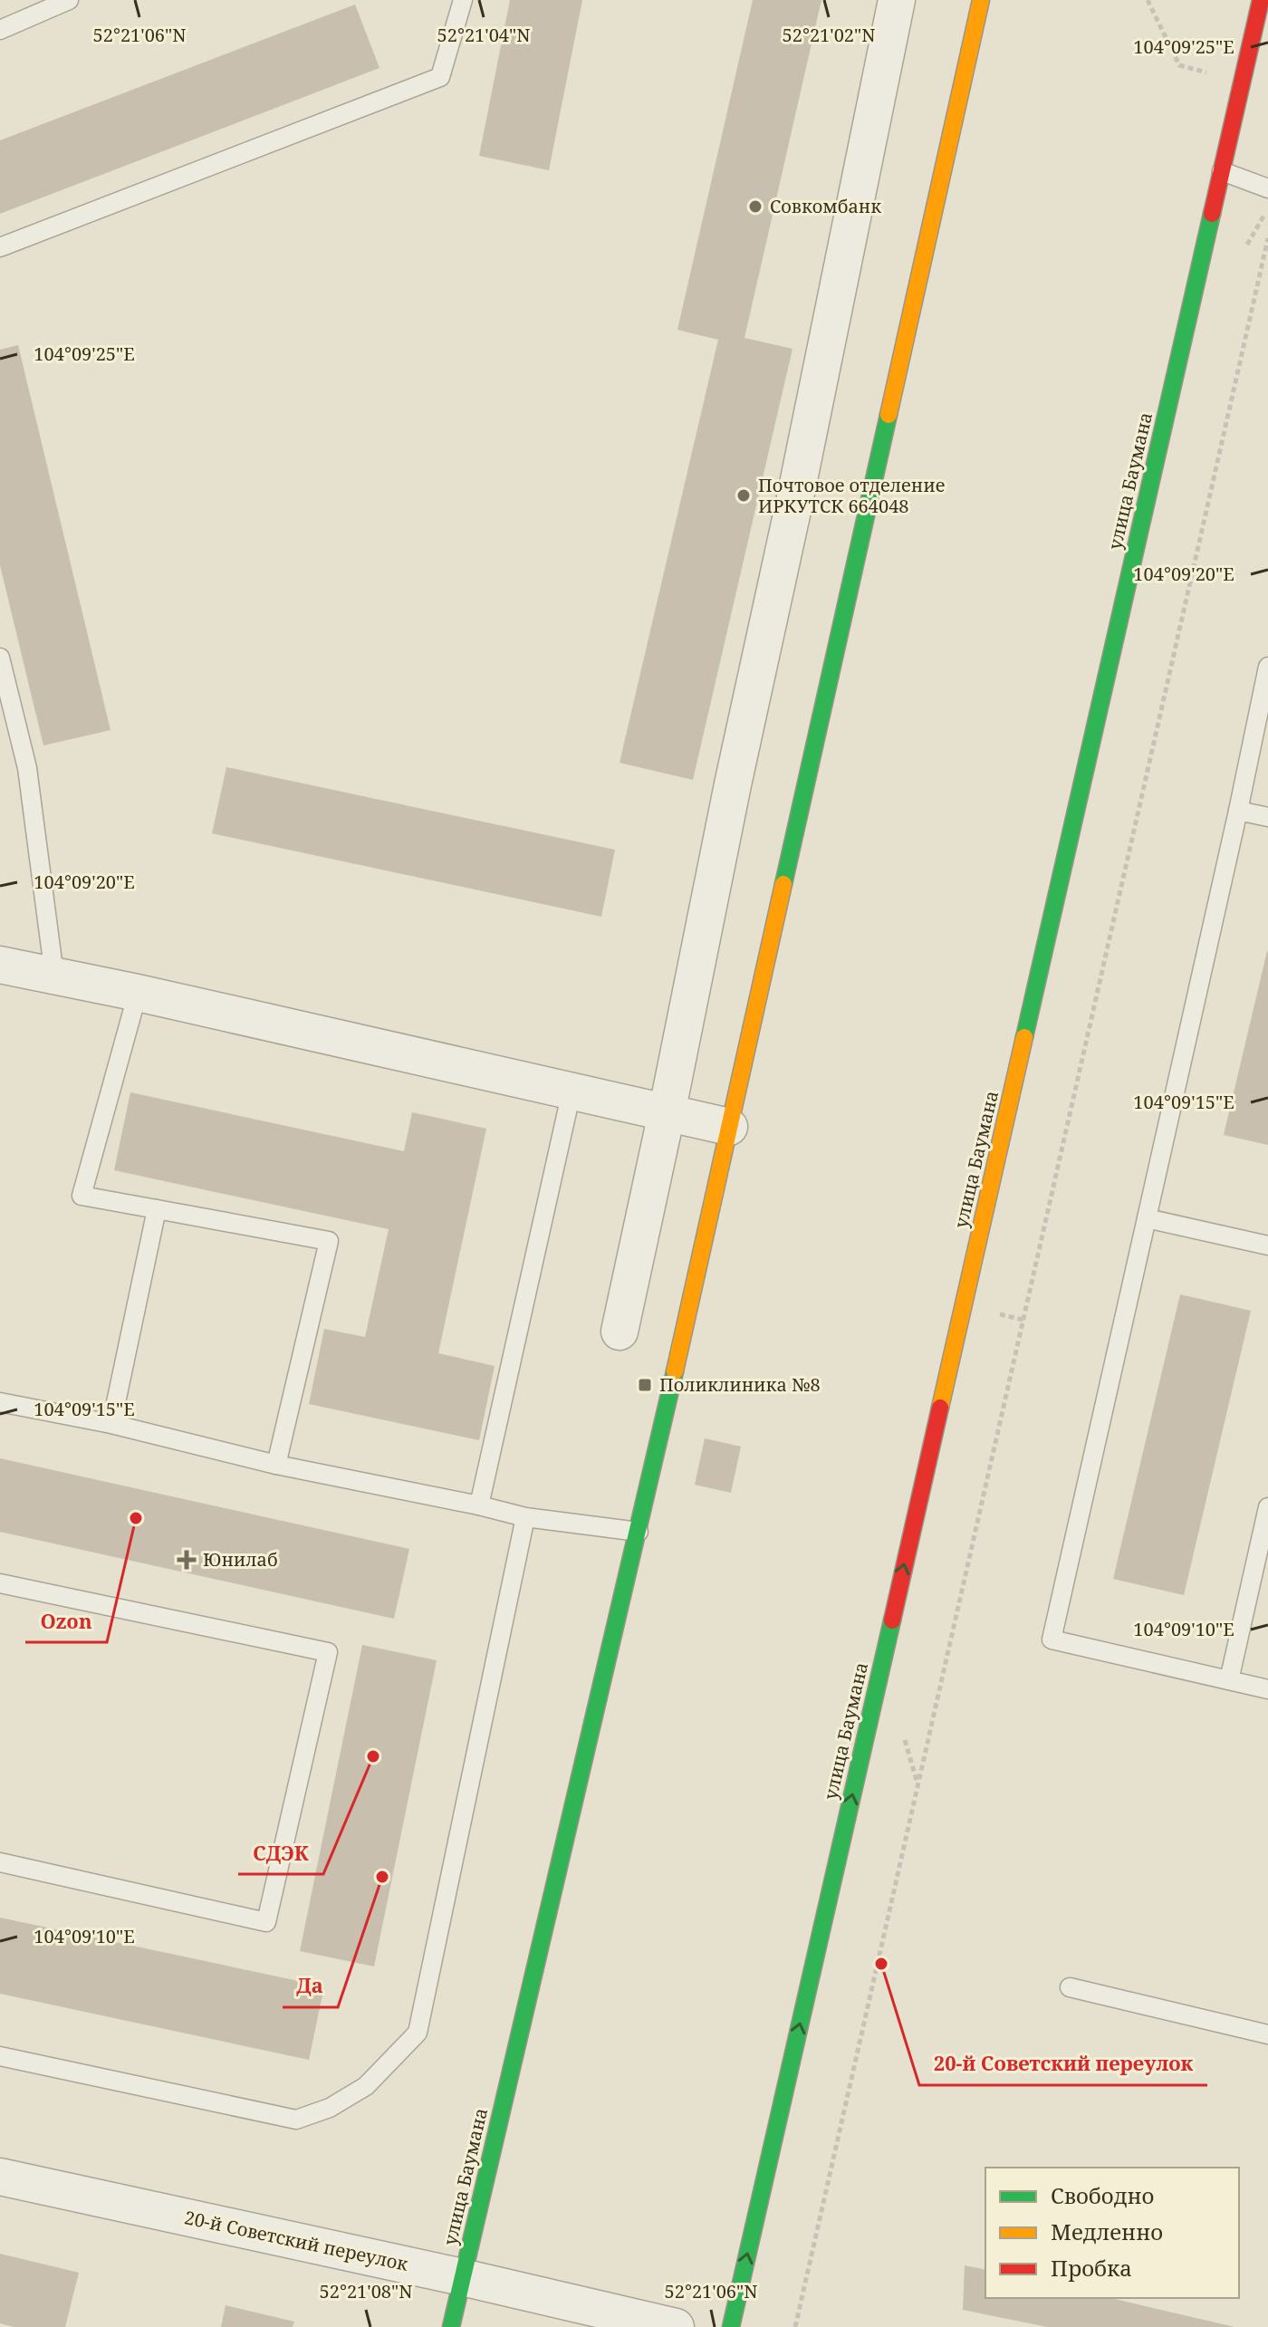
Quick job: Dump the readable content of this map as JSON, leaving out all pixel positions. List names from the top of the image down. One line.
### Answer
{"streets":{"street":["улица Баумана","20-й Советский переулок"]},"crossings":[["улица Баумана","20-й Советский переулок"]],"one_way":["улица Баумана"],"places":{"other":["Совкомбанк","Почтовое отделение ИРКУТСК 664048","Ozon","СДЭК","Да","20-й Советский переулок"],"transit":["Поликлиника №8"],"health":["Юнилаб"]},"legend":["Свободно","Медленно","Пробка"],"coordinates":["52°21'06\"N","52°21'04\"N","52°21'02\"N","104°09'25\"E","104°09'20\"E","104°09'15\"E","104°09'10\"E","52°21'08\"N"]}
